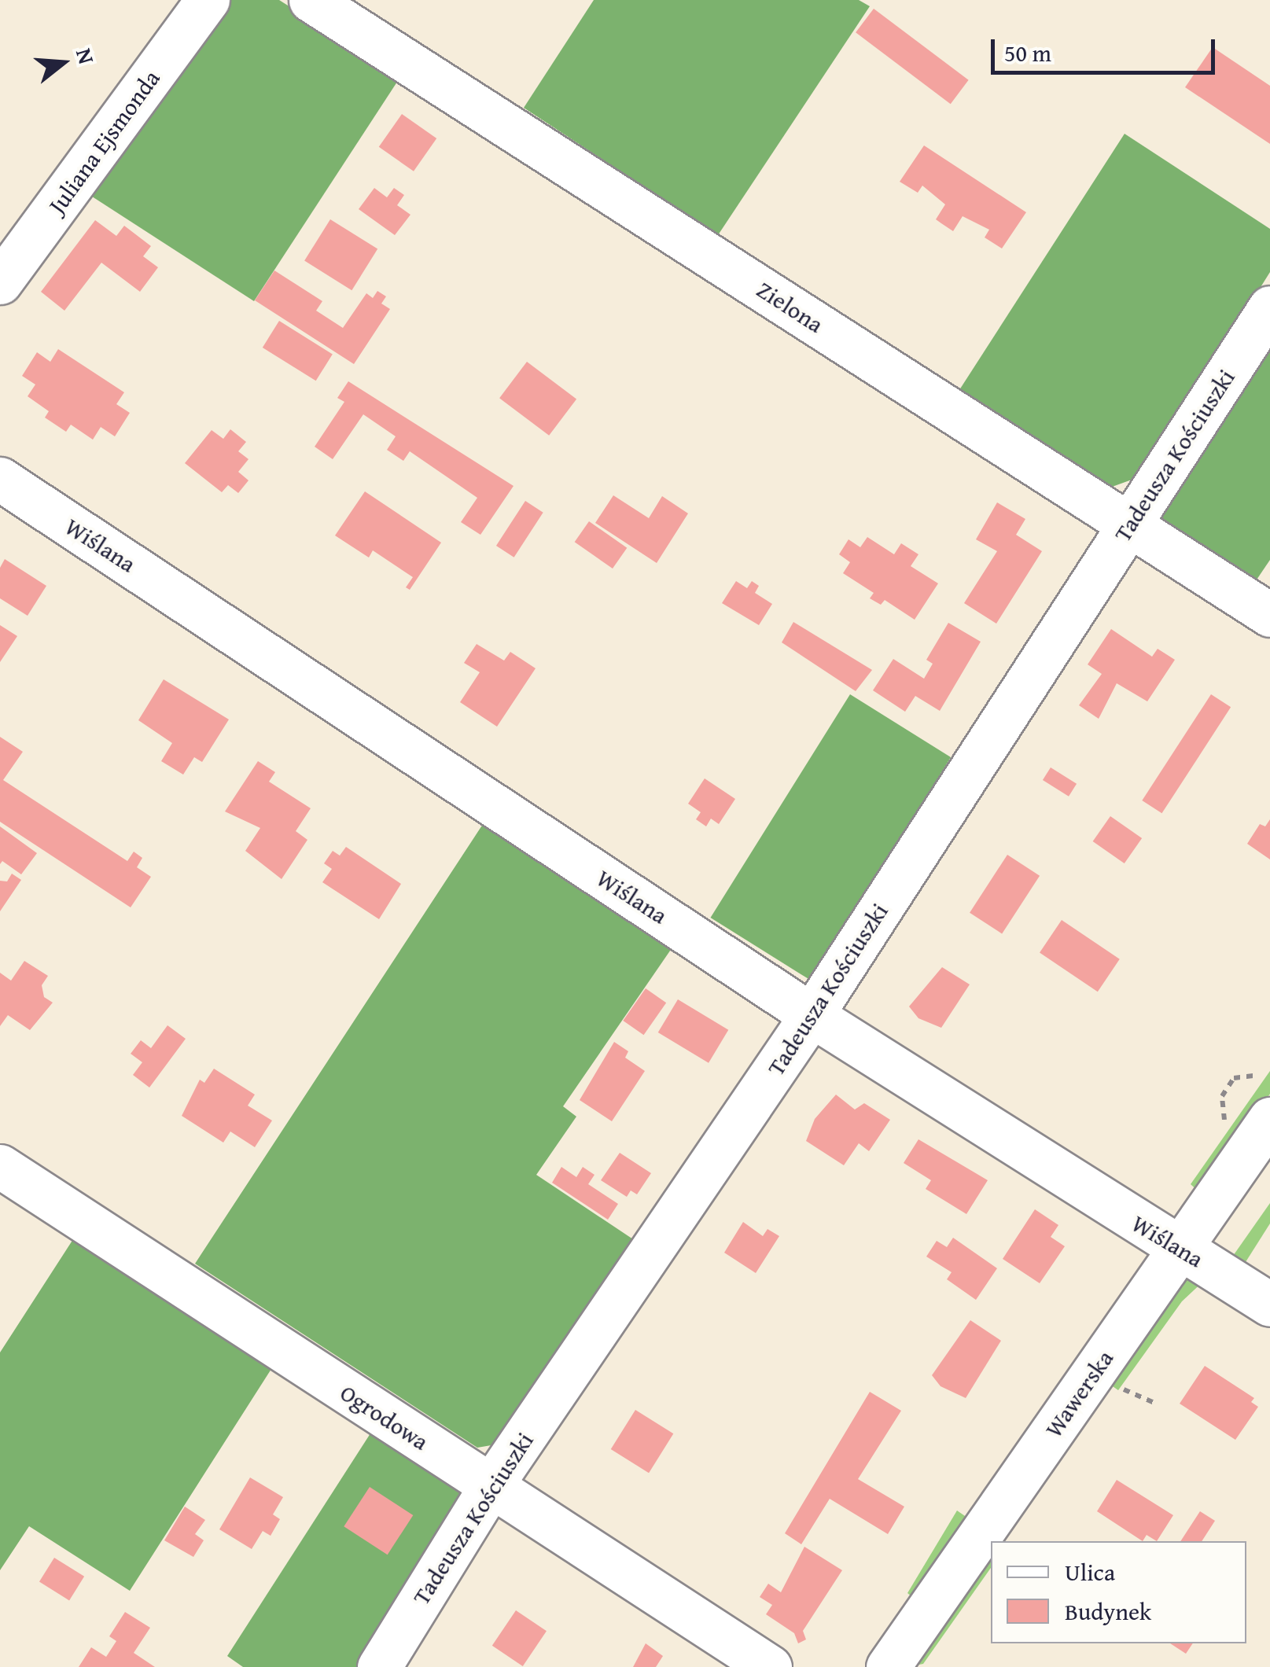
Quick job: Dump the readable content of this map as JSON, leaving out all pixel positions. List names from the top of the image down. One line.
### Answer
{"streets":{"street":["Juliana Ejsmonda","Zielona","Tadeusza Kościuszki","Wiślana","Wawerska","Ogrodowa"]},"crossings":[["Zielona","Tadeusza Kościuszki"],["Tadeusza Kościuszki","Wiślana"],["Tadeusza Kościuszki","Ogrodowa"],["Wiślana","Wawerska"]],"legend":["Ulica","Budynek"],"scale_bar":"50 m","north":"right"}
